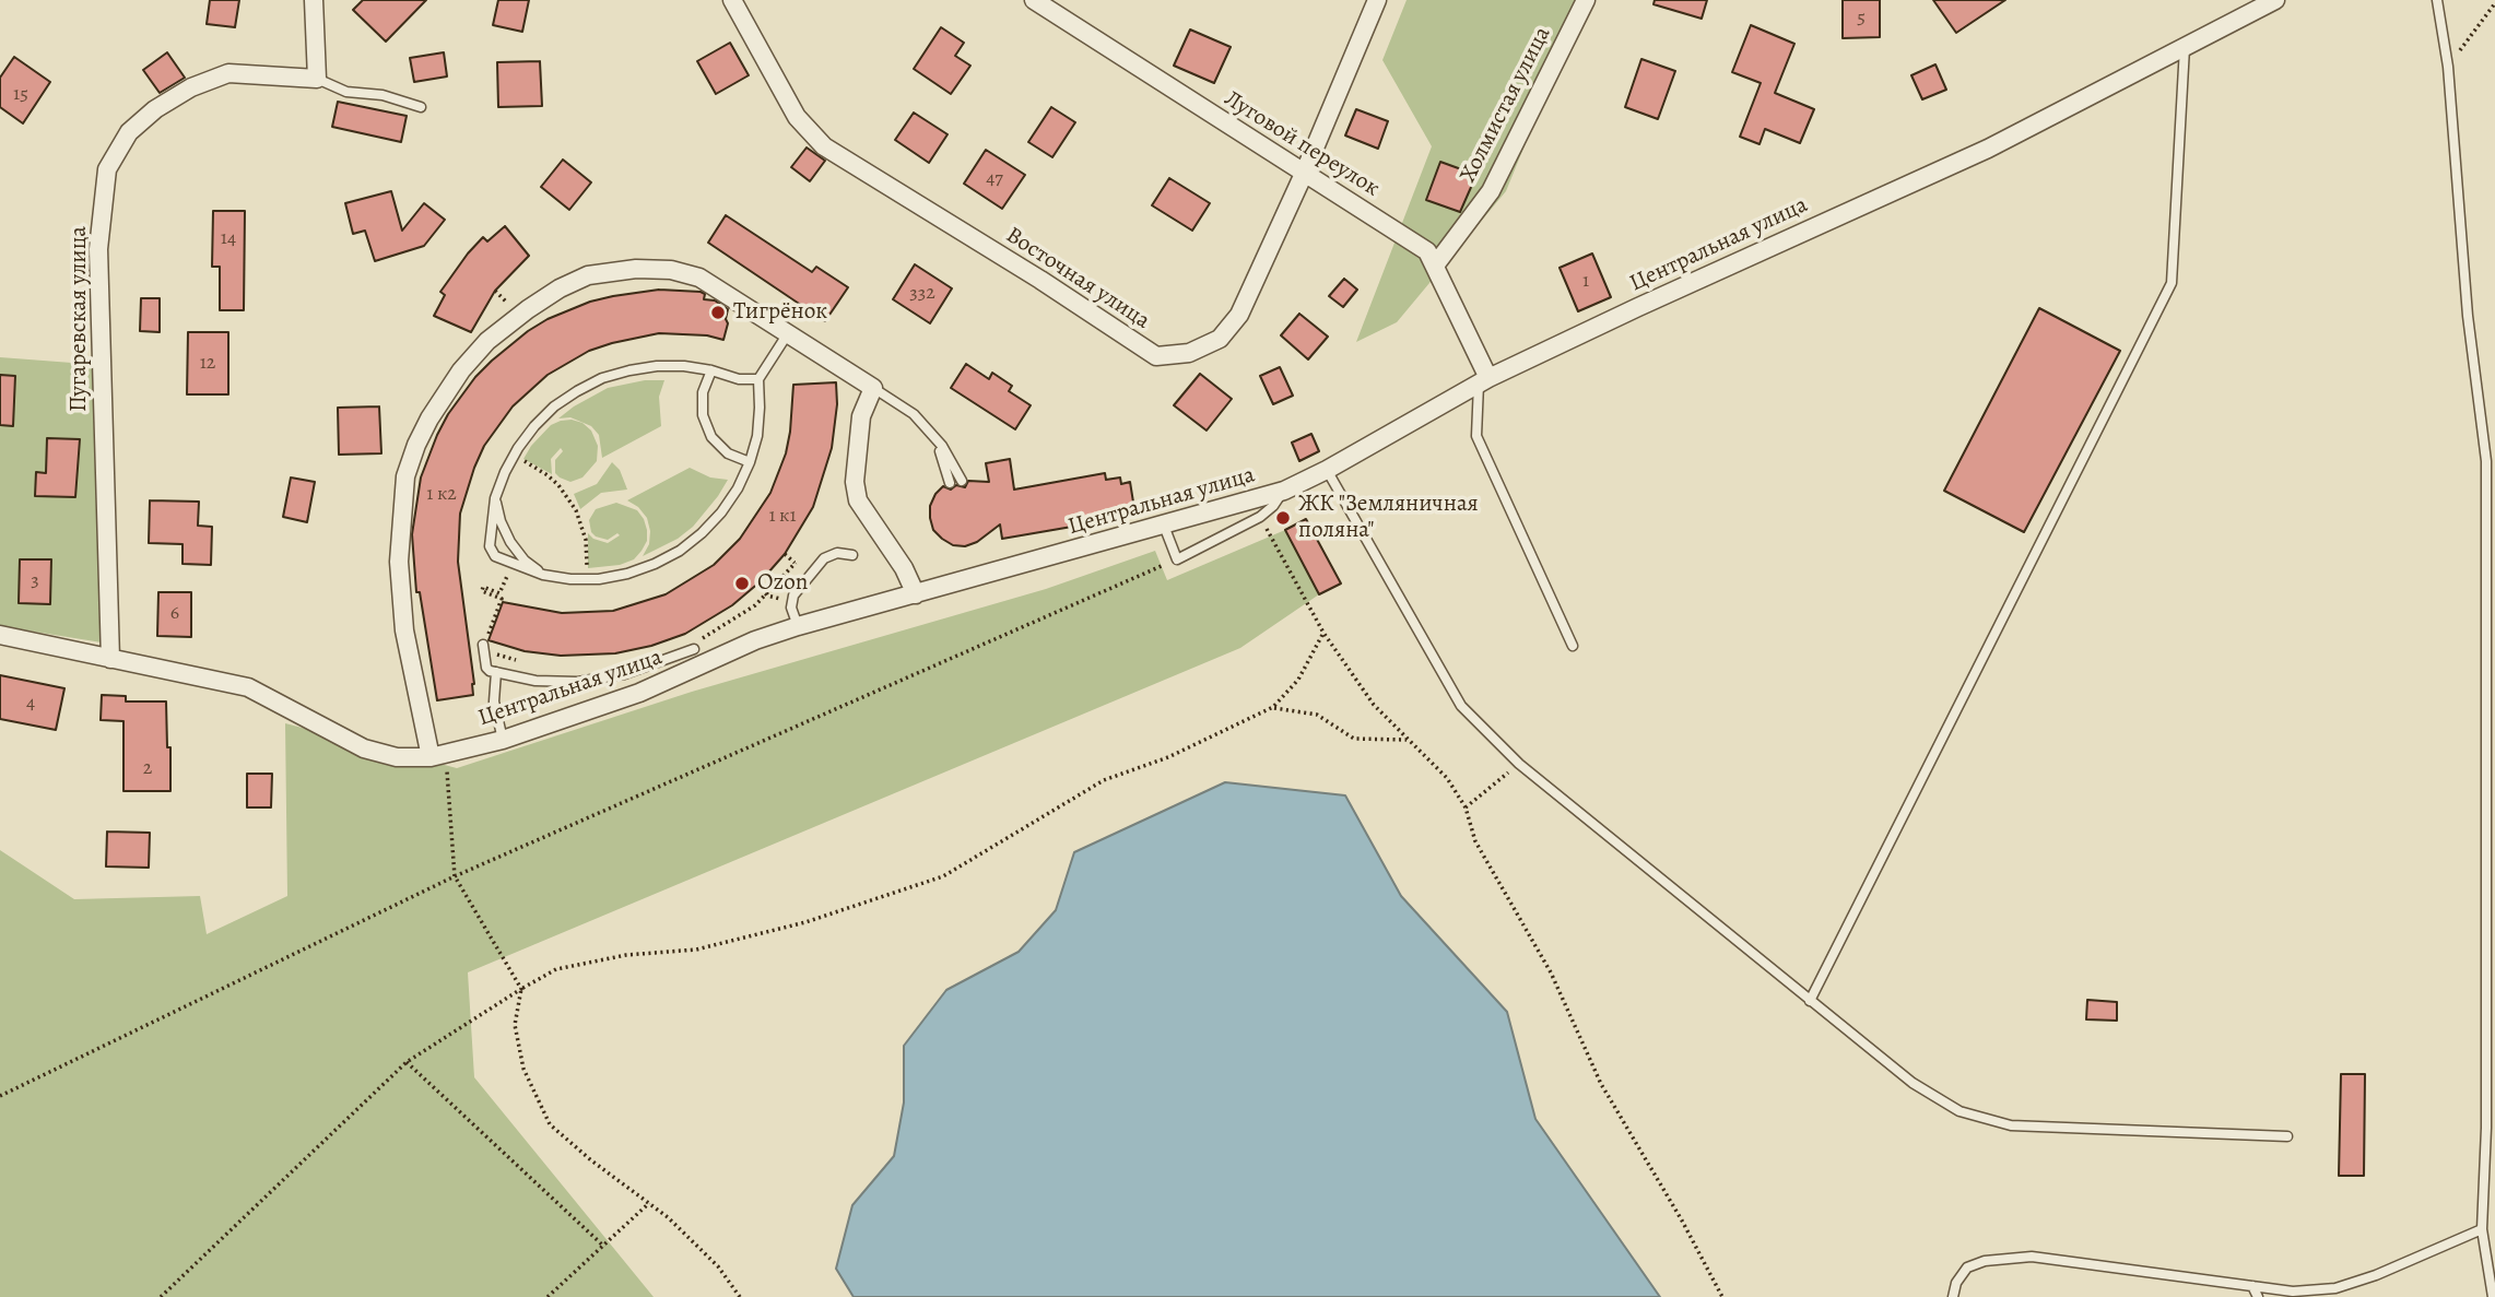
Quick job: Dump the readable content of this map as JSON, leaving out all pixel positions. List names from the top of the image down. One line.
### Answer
{"streets":{"street":["Холмистая улица","Луговой переулок","Центральная улица","Восточная улица","Пугаревская улица"]},"crossings":[["Холмистая улица","Луговой переулок"],["Луговой переулок","Центральная улица"],["Луговой переулок","Восточная улица"],["Центральная улица","Пугаревская улица"]],"places":["Тигрёнок","ЖК \"Земляничная поляна\"","Ozon"],"house_numbers":["5","15","47","14","1","332","12","1 к2","1 к1","3","6","4","2"]}
